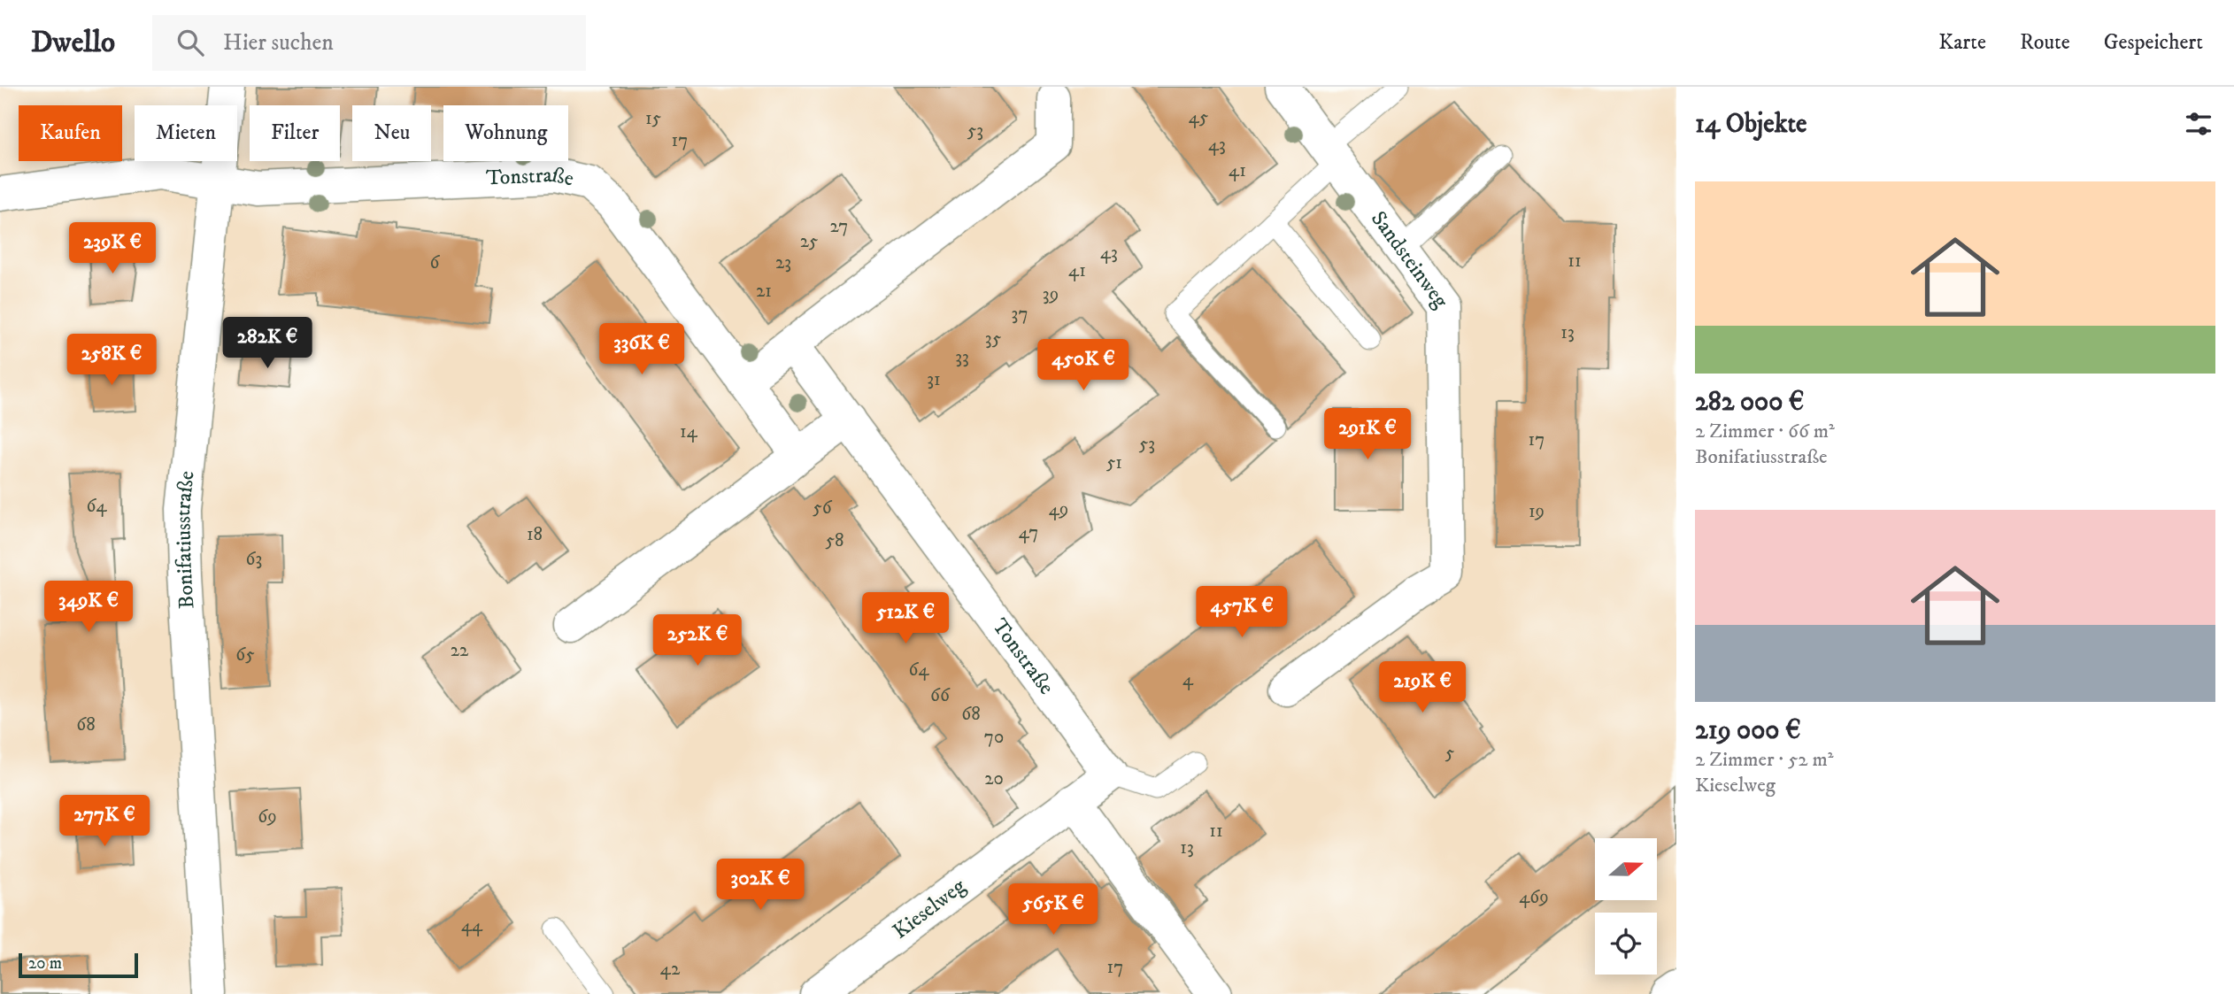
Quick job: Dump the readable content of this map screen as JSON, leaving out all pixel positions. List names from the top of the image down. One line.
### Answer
{"streets":{"street":["Tonstraße","Sandsteinweg","Bonifatiusstraße","Kieselweg"]},"crossings":[["Tonstraße","Bonifatiusstraße"],["Tonstraße","Kieselweg"]],"house_numbers":["45","15","53","17","43","41","27","25","43","11","6","23","41","21","39","37","13","35","33","31","14","17","53","51","64","56","49","19","47","18","58","63","22","65","64","4","66","68","68","70","5","20","69","11","13","469","44","17","42"],"scale_bar":"20 m","north":"right","page":{"header":"Dwello","search":"Hier suchen","nav":["Karte","Route","Gespeichert"],"heading":"14 Objekte","chip":["Kaufen","Mieten","Filter","Neu","Wohnung"],"list":[{"name":"282 000 €","note":"2 Zimmer · 66 m² · Bonifatiusstraße"},{"name":"219 000 €","note":"2 Zimmer · 52 m² · Kieselweg"}],"price":["239K €","282K €","336K €","258K €","450K €","291K €","349K €","457K €","512K €","252K €","219K €","277K €","302K €","565K €"],"scale":"20 m"}}
